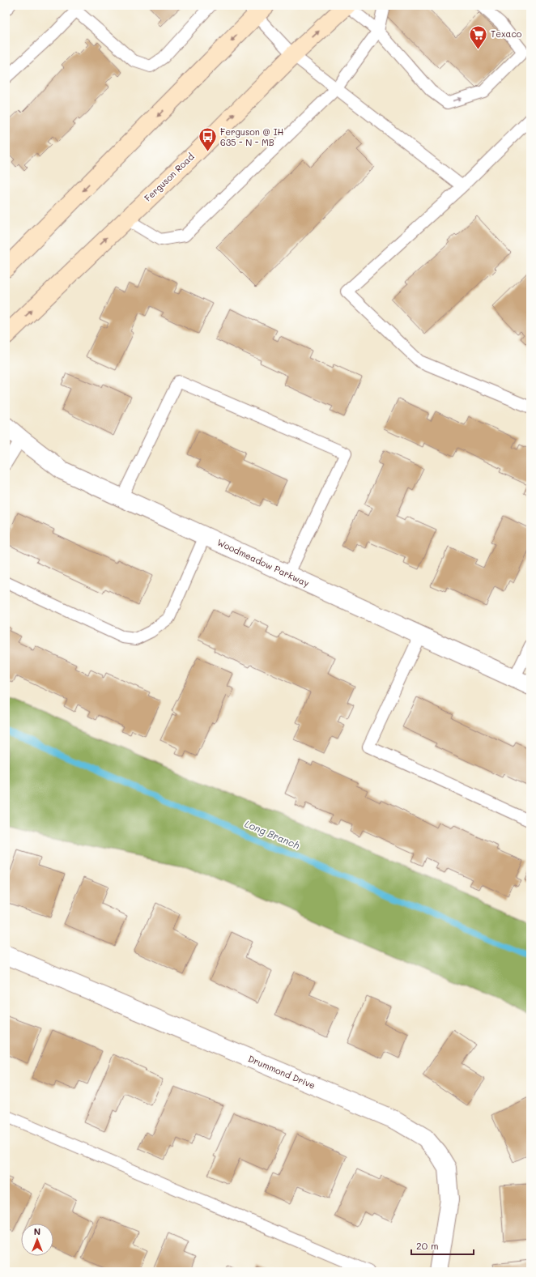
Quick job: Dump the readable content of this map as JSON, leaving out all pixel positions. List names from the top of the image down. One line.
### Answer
{"streets":{"main road":["Ferguson Road"],"street":["Woodmeadow Parkway","Drummond Drive"]},"water":["Long Branch"],"places":{"supermarket":["Texaco"],"bus stop":["Ferguson @ IH 635 - N - MB"]},"scale_bar":"20 m","north":"top"}
